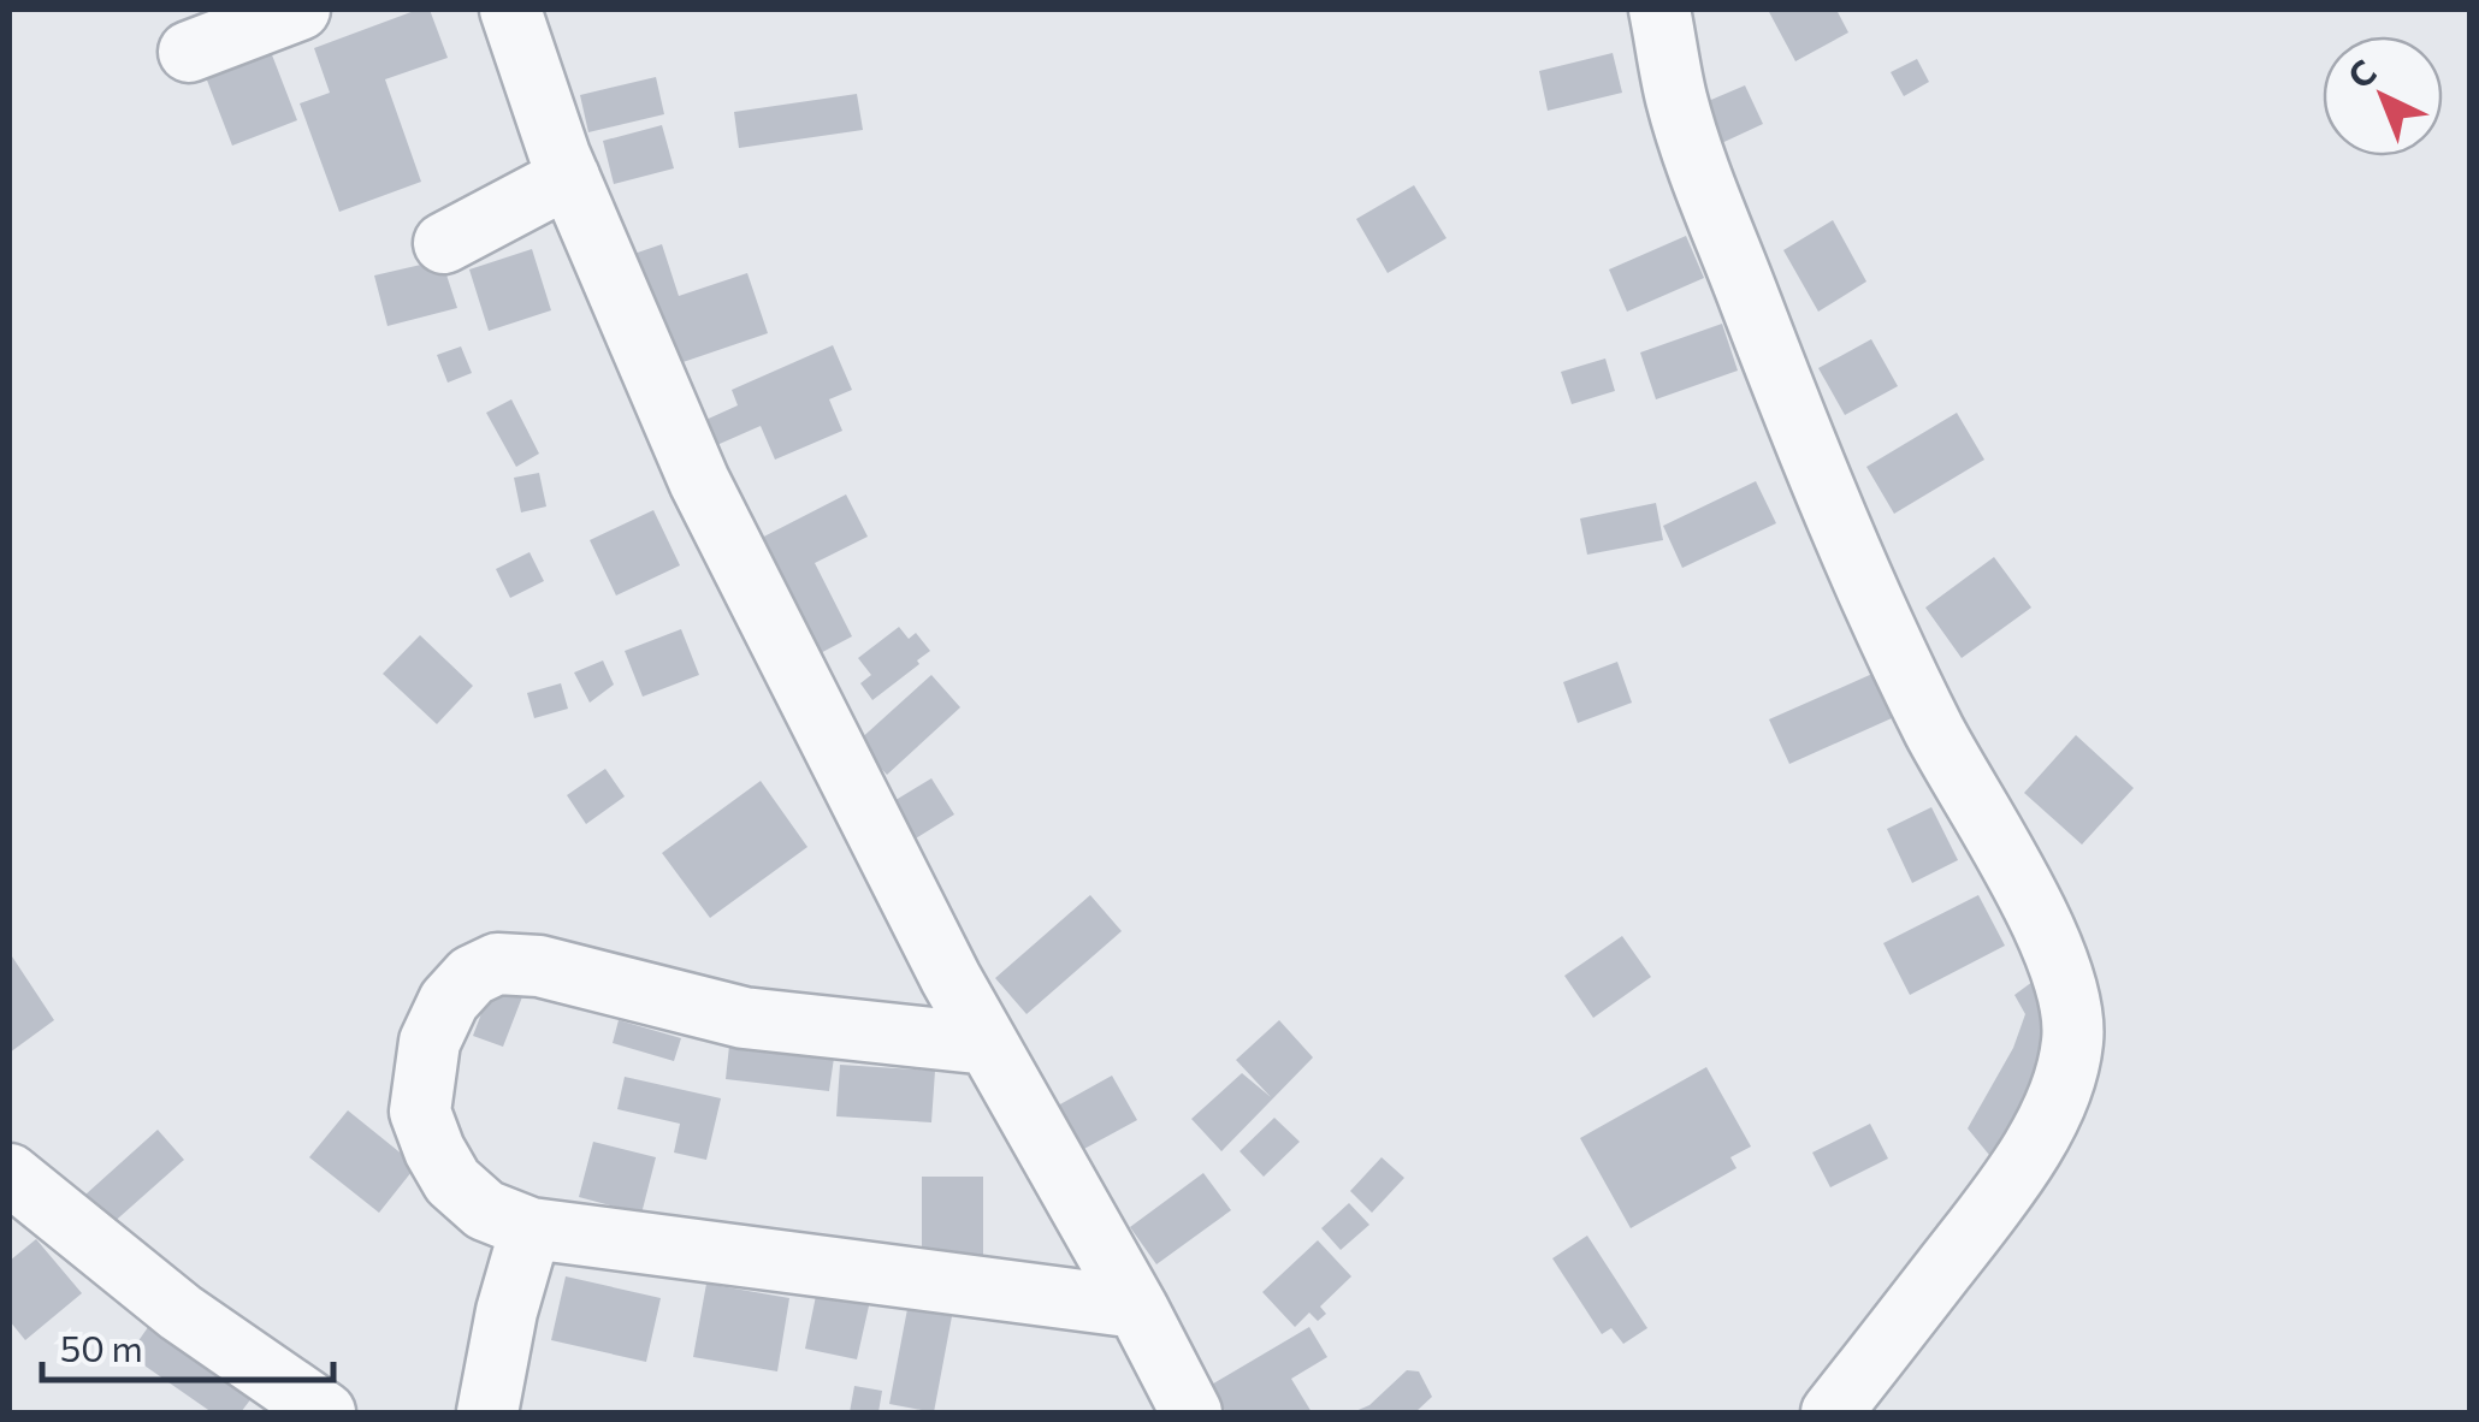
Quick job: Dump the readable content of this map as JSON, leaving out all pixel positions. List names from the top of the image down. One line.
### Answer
{"scale_bar":"50 m","north":"top left"}
